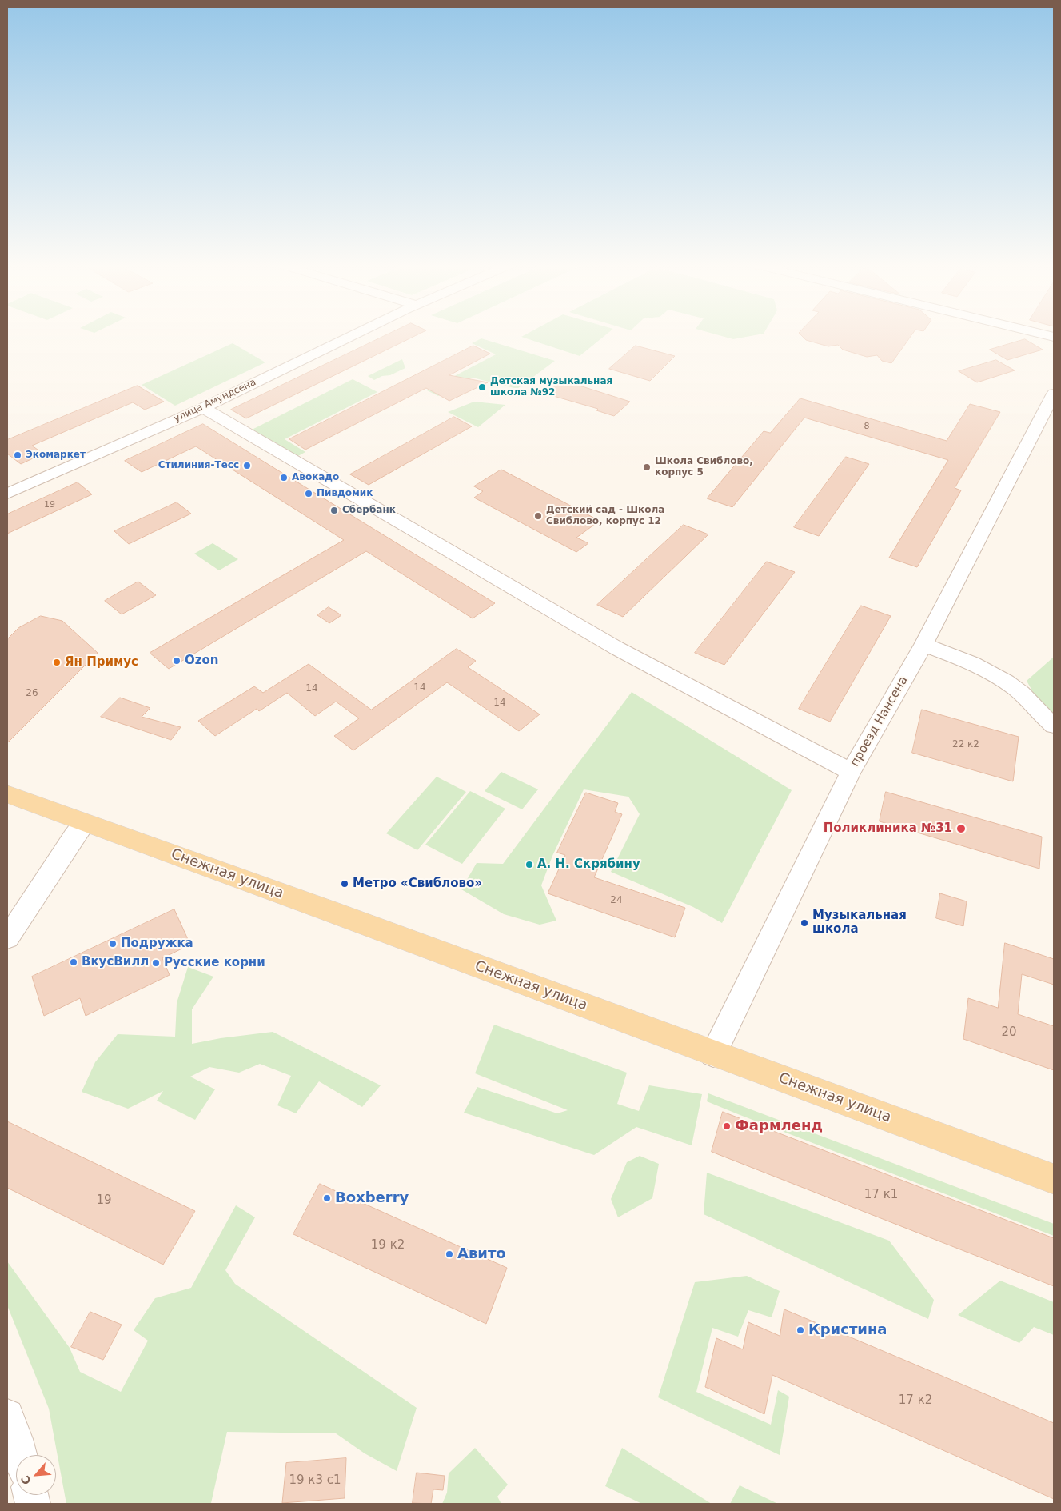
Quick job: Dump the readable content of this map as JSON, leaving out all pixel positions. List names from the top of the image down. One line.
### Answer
{"streets":{"main road":["Снежная улица"],"street":["улица Амундсена","проезд Нансена"]},"crossings":[["проезд Нансена","Снежная улица"]],"places":["Детская музыкальная школа №92","Экомаркет","Стилиния-Тесс","Школа Свиблово, корпус 5","Авокадо","Пивдомик","Сбербанк","Детский сад - Школа Свиблово, корпус 12","Ozon","Ян Примус","Поликлиника №31","А. Н. Скрябину","Метро «Свиблово»","Музыкальная школа","Подружка","ВкусВилл","Русские корни","Фармленд","Boxberry","Авито","Кристина"],"house_numbers":["8","19","14","14","26","14","22 к2","24","20","17 к1","19","19 к2","17 к2","19 к3 с1"],"north":"bottom left"}
